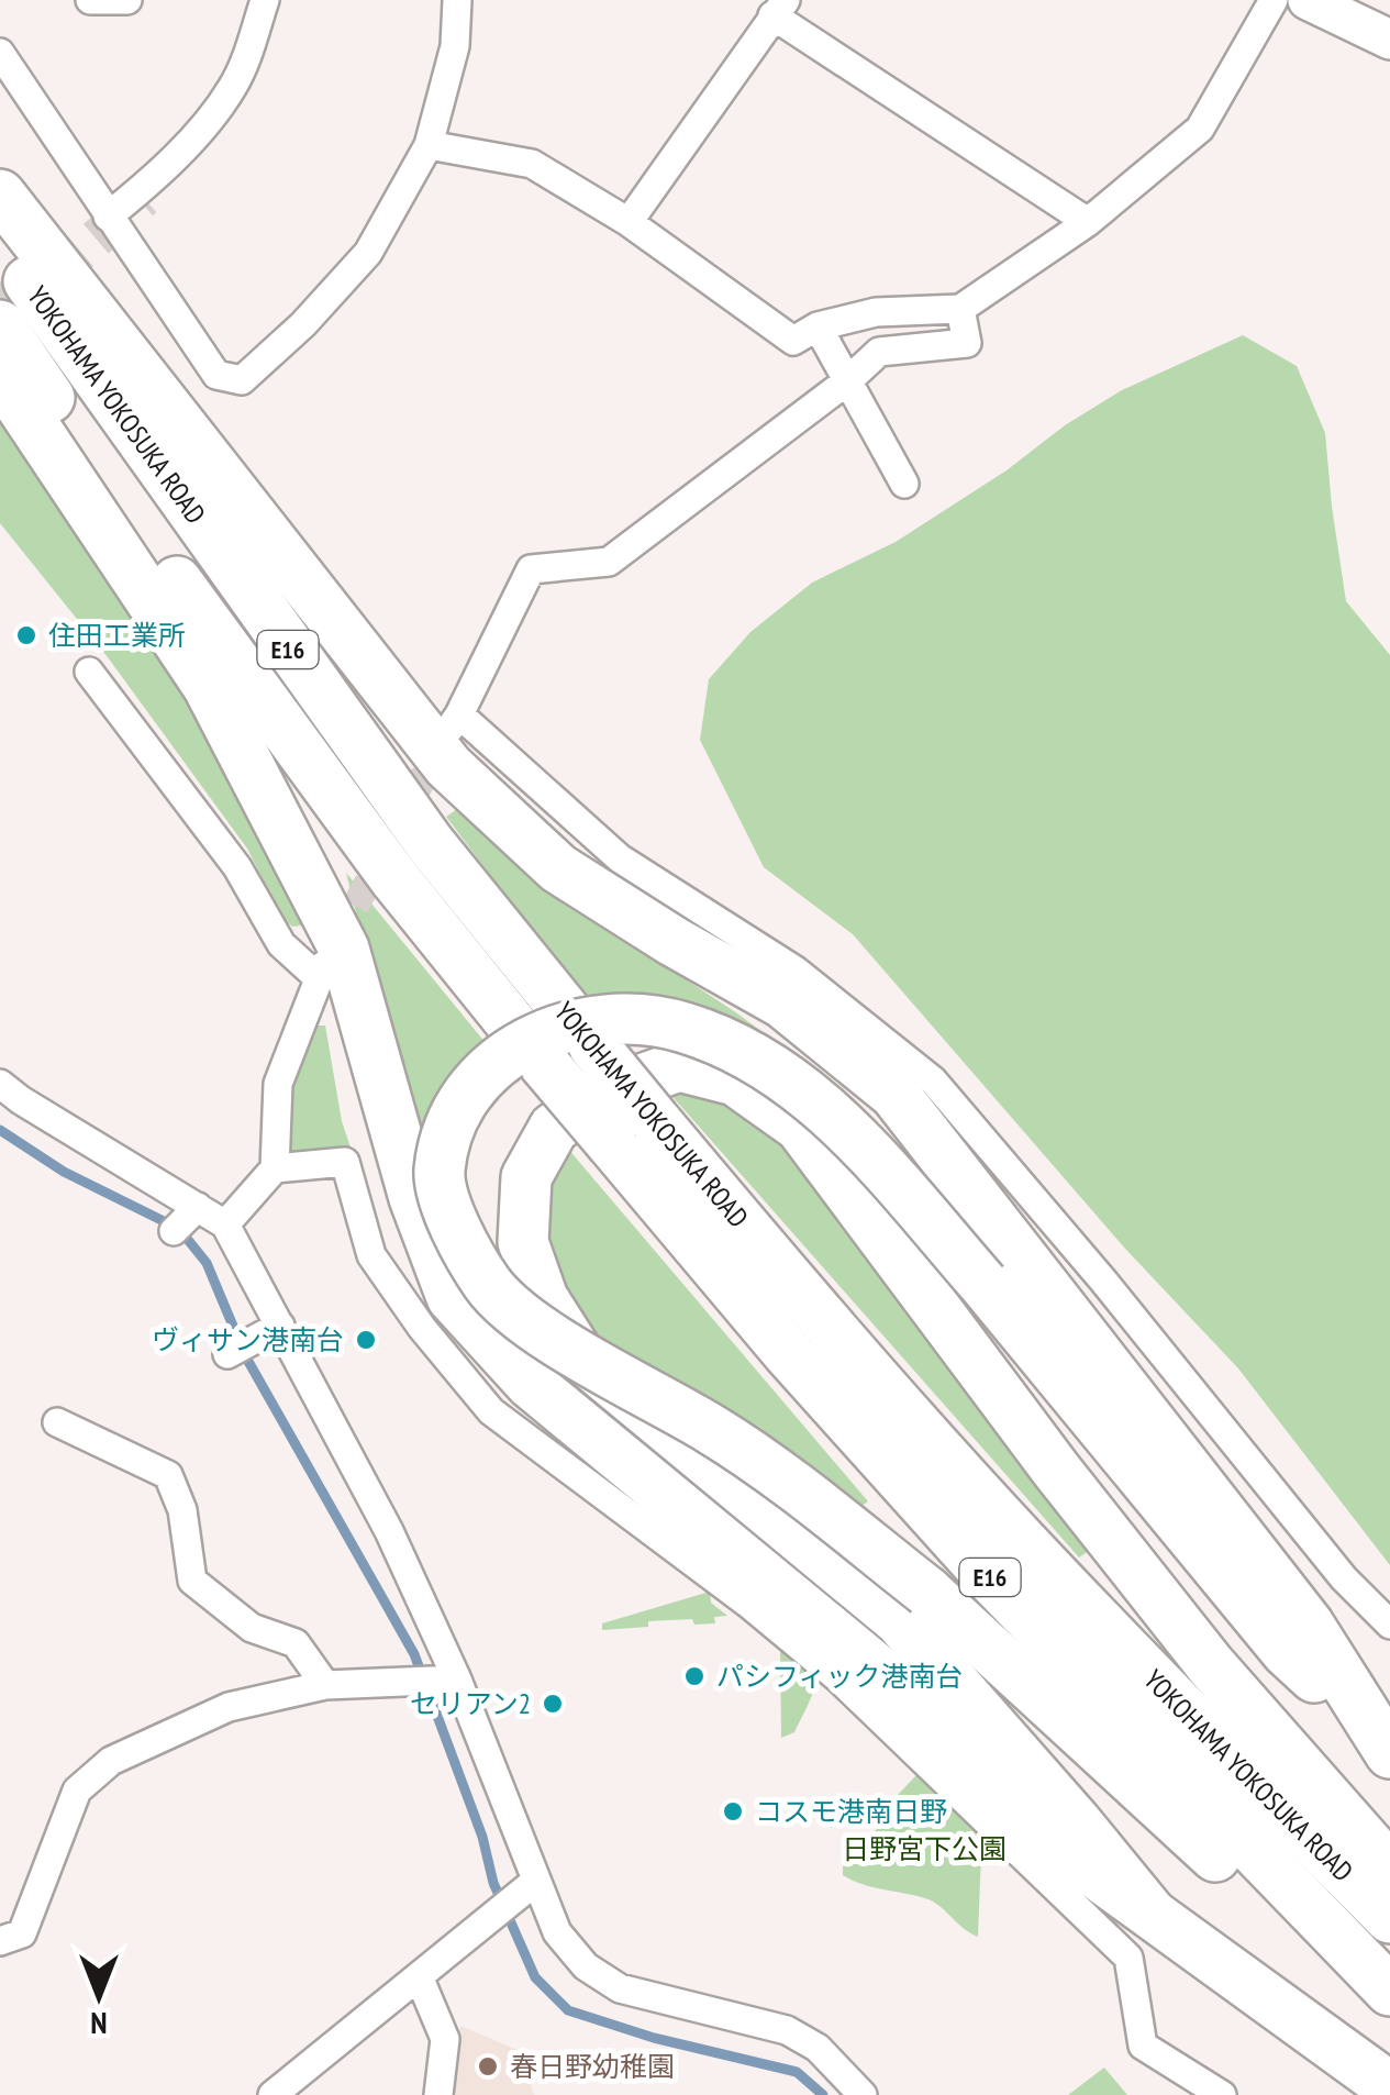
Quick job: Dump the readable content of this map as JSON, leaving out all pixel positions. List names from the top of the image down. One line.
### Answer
{"streets":{"highway":["YOKOHAMA YOKOSUKA ROAD","E16"]},"parks":["日野宮下公園"],"places":["住田工業所","ヴィサン港南台","パシフィック港南台","セリアン2","コスモ港南日野","春日野幼稚園"],"north":"bottom"}
